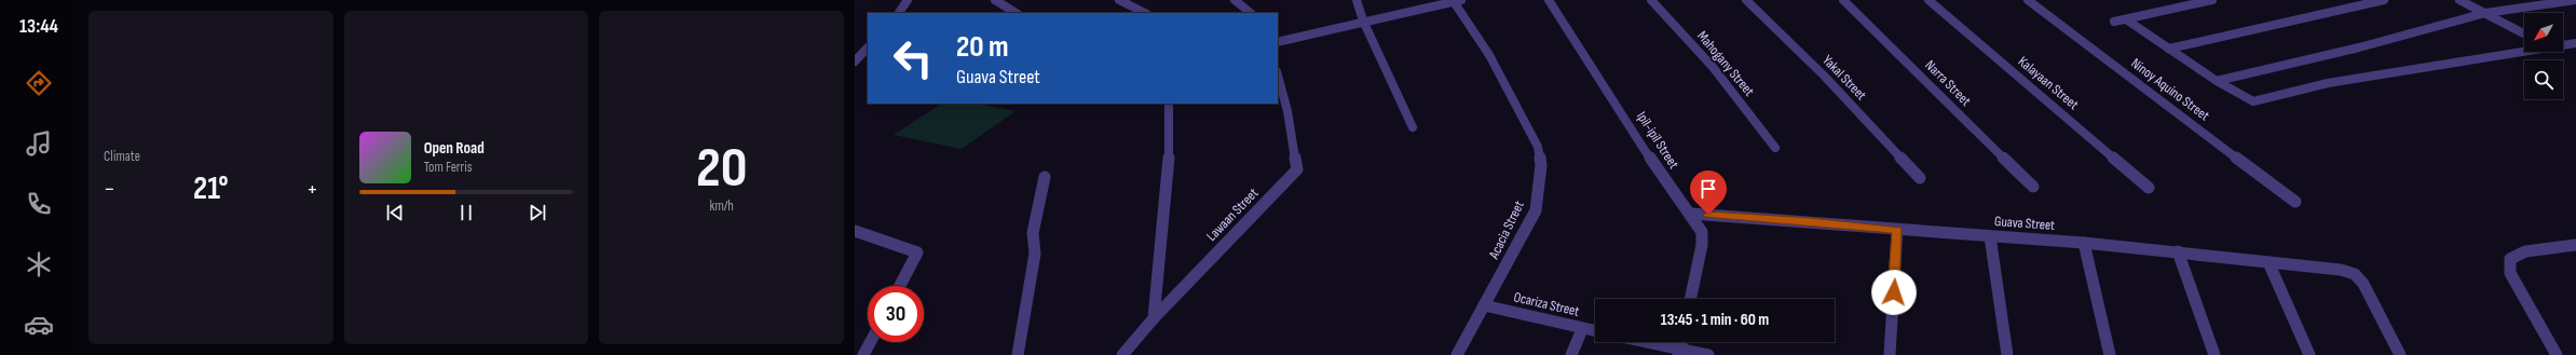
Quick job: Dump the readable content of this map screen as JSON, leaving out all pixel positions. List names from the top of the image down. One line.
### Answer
{"streets":{"street":["Mahogany Street","Yakal Street","Narra Street","Kalayaan Street","Ninoy Aquino Street","Ipil-ipil Street","Lawaan Street","Guava Street","Acacia Street","Ocariza Street"]},"crossings":[["Ipil-ipil Street","Guava Street"],["Acacia Street","Ocariza Street"]],"north":"bottom left","page":{"tabs":"13:44","tile":["Climate",["20","km/h"]],"turn":["20 m","Guava Street"],"song":["Open Road","Tom Ferris"],"heat":["−","21°","+"],"limit":"30","trip":"13:45 · 1 min · 60 m"}}
